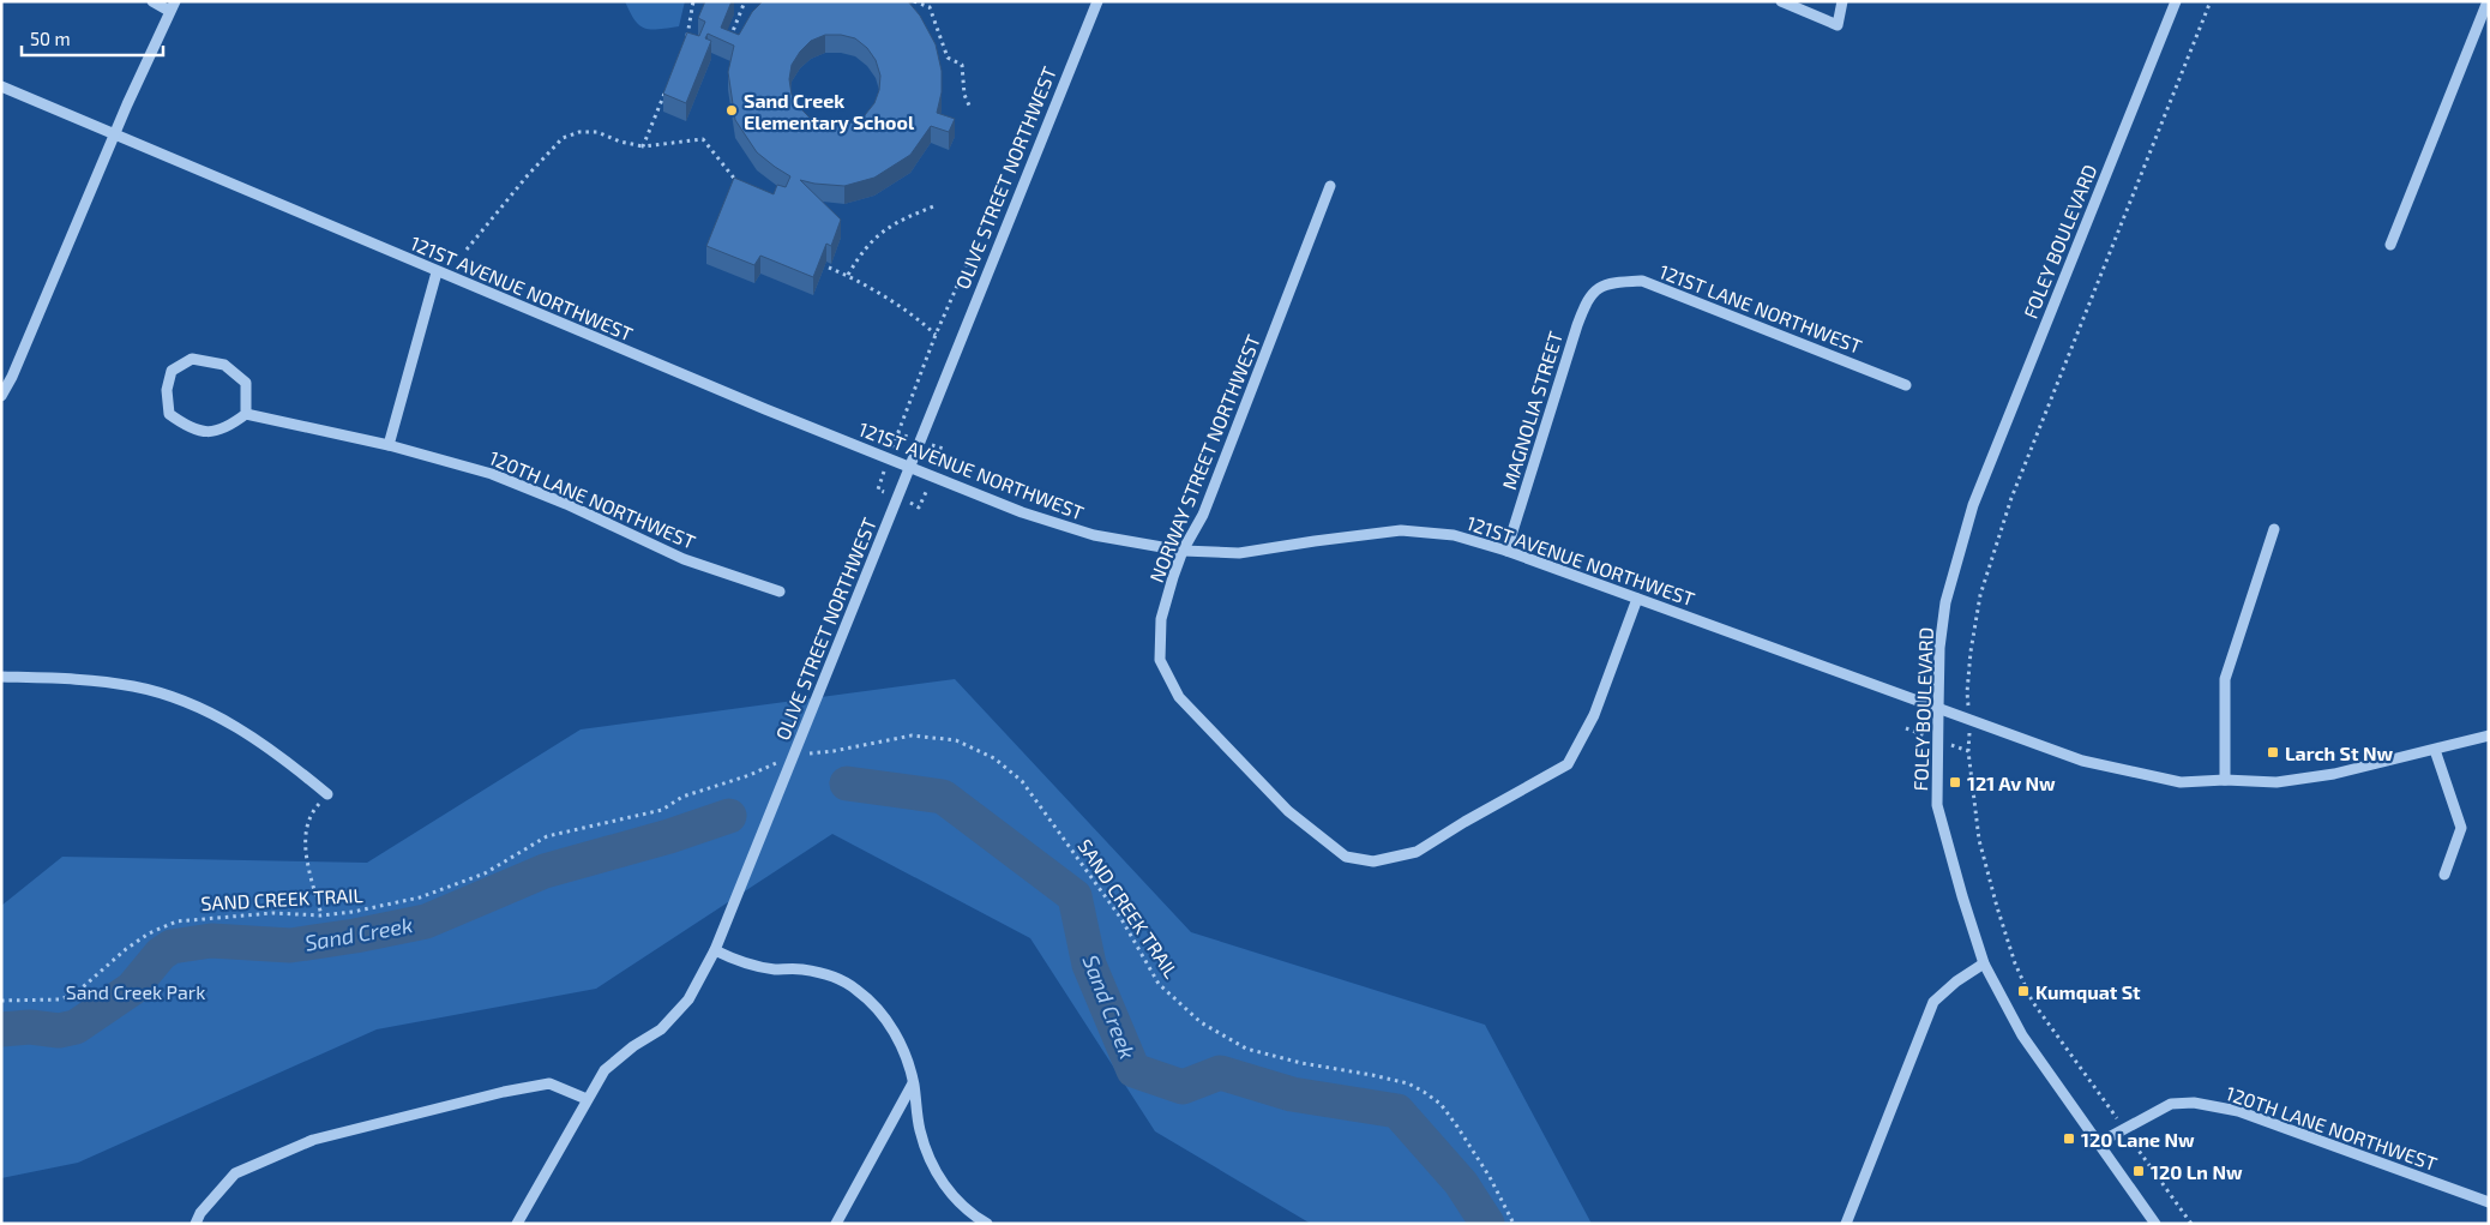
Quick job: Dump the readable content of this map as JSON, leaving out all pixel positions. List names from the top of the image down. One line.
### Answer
{"streets":{"street":["OLIVE STREET NORTHWEST","FOLEY BOULEVARD","121ST AVENUE NORTHWEST","121ST LANE NORTHWEST","MAGNOLIA STREET","NORWAY STREET NORTHWEST","120TH LANE NORTHWEST"],"path":["SAND CREEK TRAIL"]},"crossings":[["OLIVE STREET NORTHWEST","121ST AVENUE NORTHWEST"],["FOLEY BOULEVARD","121ST AVENUE NORTHWEST"],["FOLEY BOULEVARD","120TH LANE NORTHWEST"],["121ST AVENUE NORTHWEST","MAGNOLIA STREET"],["121ST AVENUE NORTHWEST","NORWAY STREET NORTHWEST"],["121ST LANE NORTHWEST","MAGNOLIA STREET"]],"water":["Sand Creek"],"parks":["Sand Creek Park"],"places":{"other":["Sand Creek Elementary School"],"transit":["Larch St Nw","121 Av Nw","Kumquat St","120 Lane Nw","120 Ln Nw"]},"scale_bar":"50 m"}
